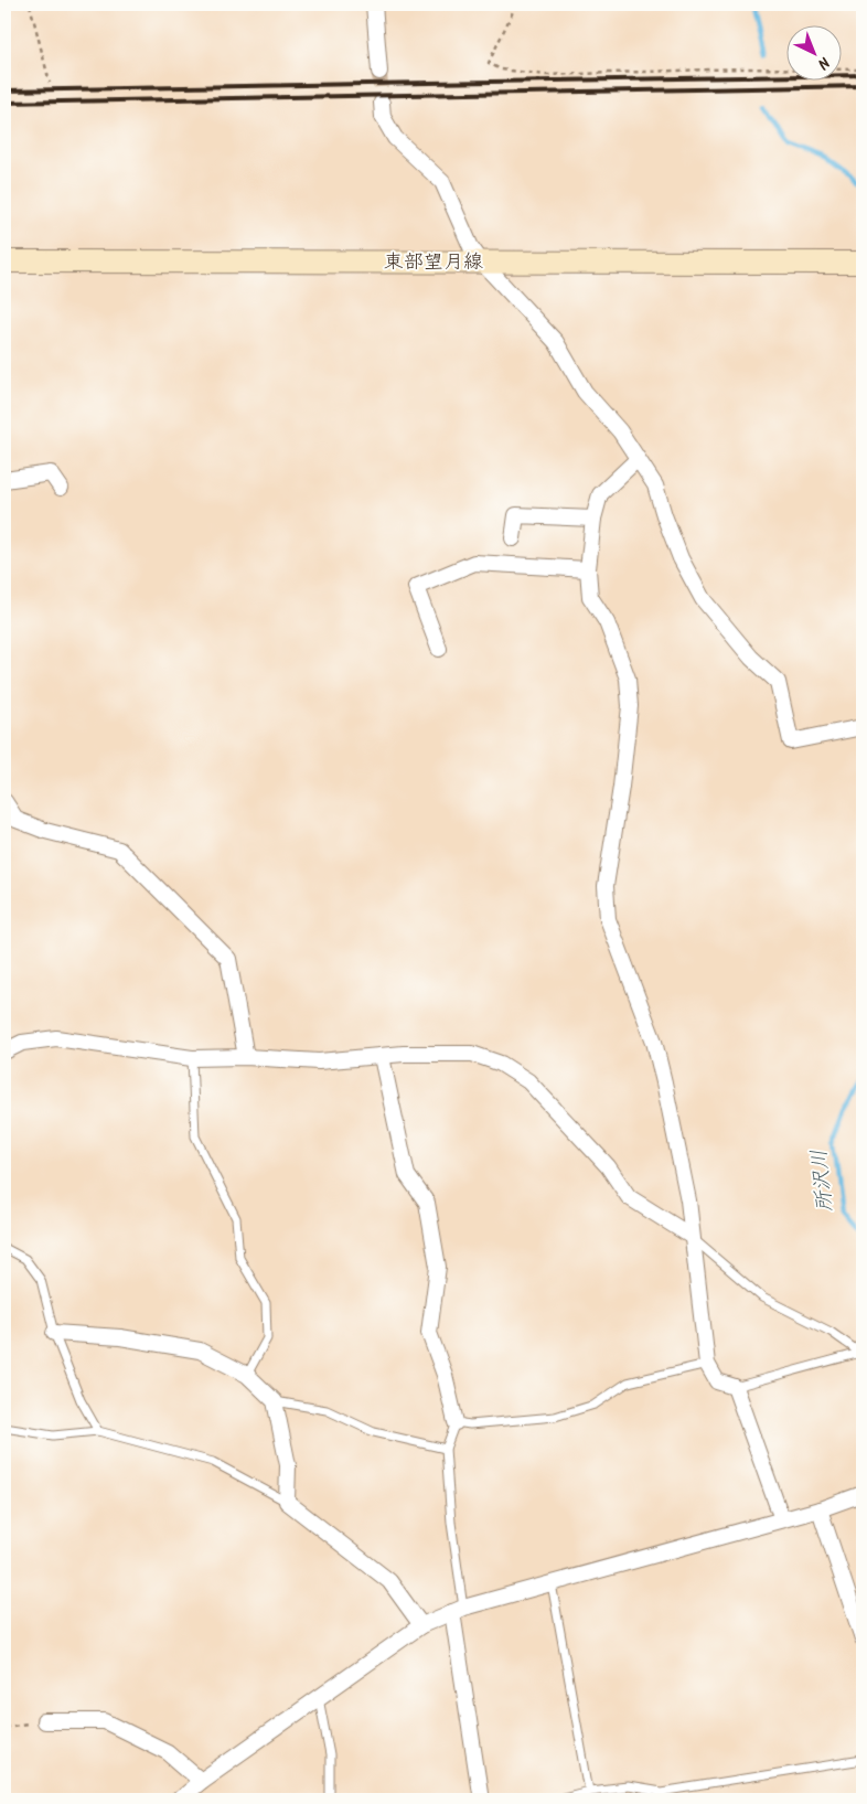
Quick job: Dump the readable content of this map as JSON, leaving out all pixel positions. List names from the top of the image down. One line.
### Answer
{"streets":{"main road":["東部望月線"]},"water":["所沢川"],"north":"bottom right"}
